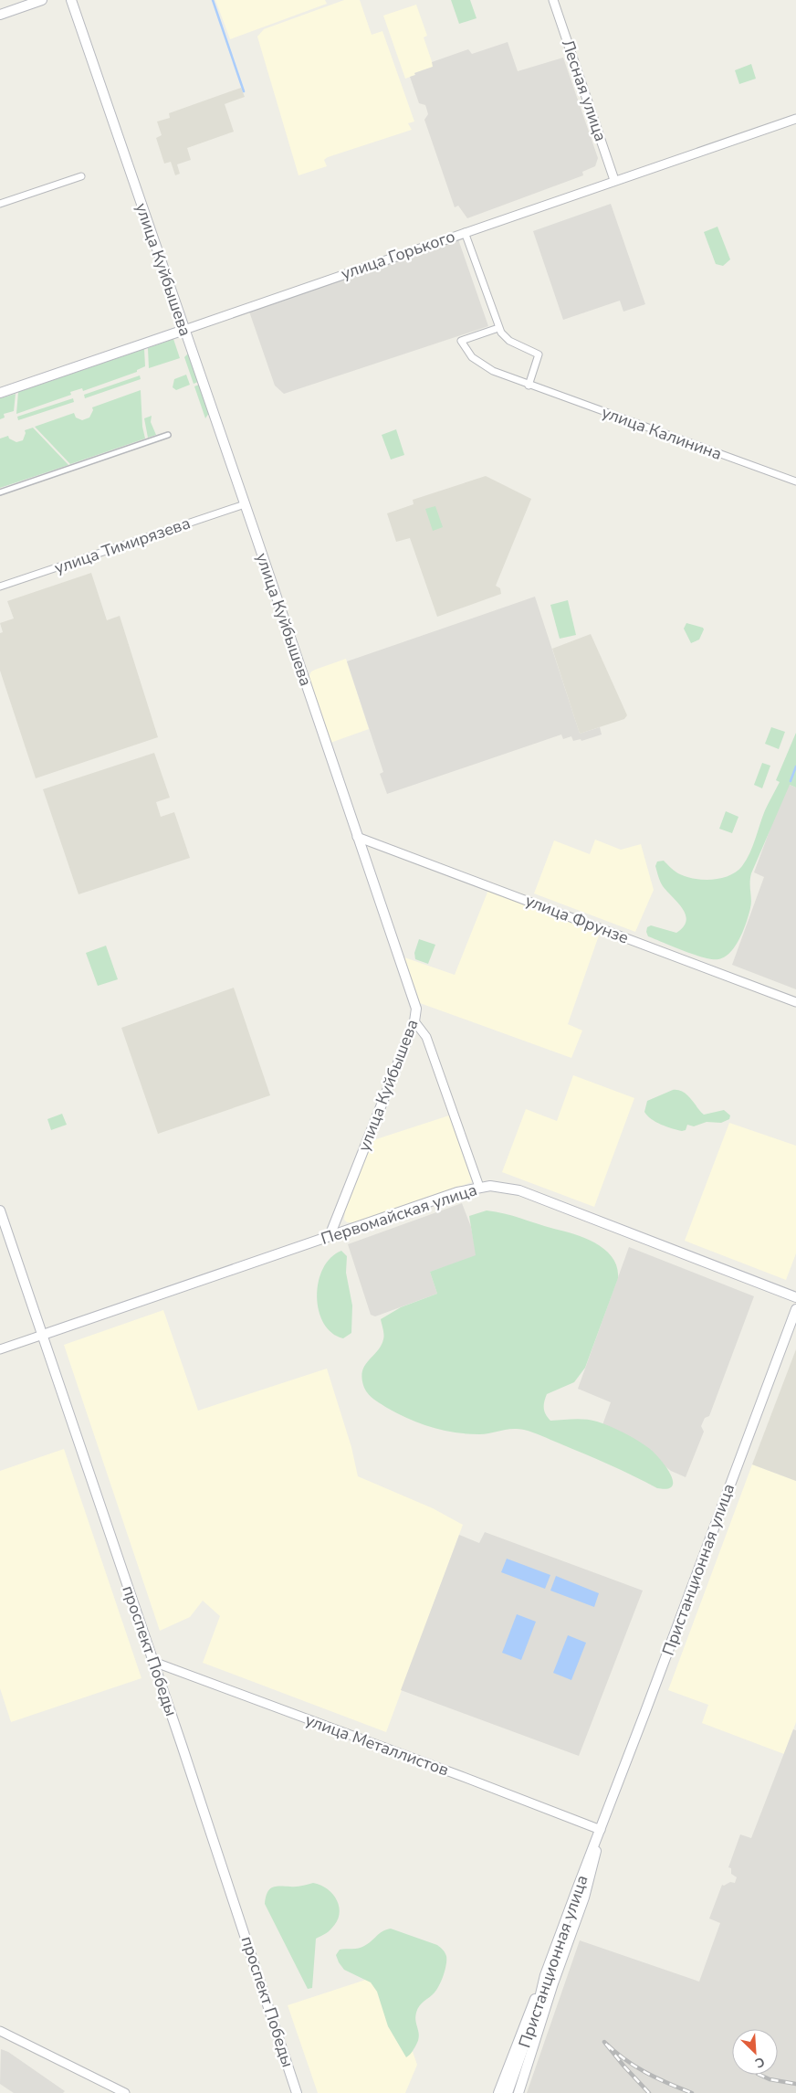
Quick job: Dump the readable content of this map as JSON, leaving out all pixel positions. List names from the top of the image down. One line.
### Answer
{"streets":{"main road":["улица Горького","улица Куйбышева","Первомайская улица","Пристанционная улица","проспект Победы"],"street":["Лесная улица","улица Калинина","улица Тимирязева","улица Фрунзе","улица Металлистов"]},"crossings":[["Лесная улица","улица Горького"],["улица Горького","улица Куйбышева"],["улица Куйбышева","улица Тимирязева"],["улица Куйбышева","улица Фрунзе"],["улица Куйбышева","Первомайская улица"],["Первомайская улица","проспект Победы"],["Пристанционная улица","улица Металлистов"],["проспект Победы","улица Металлистов"]],"north":"bottom right"}
